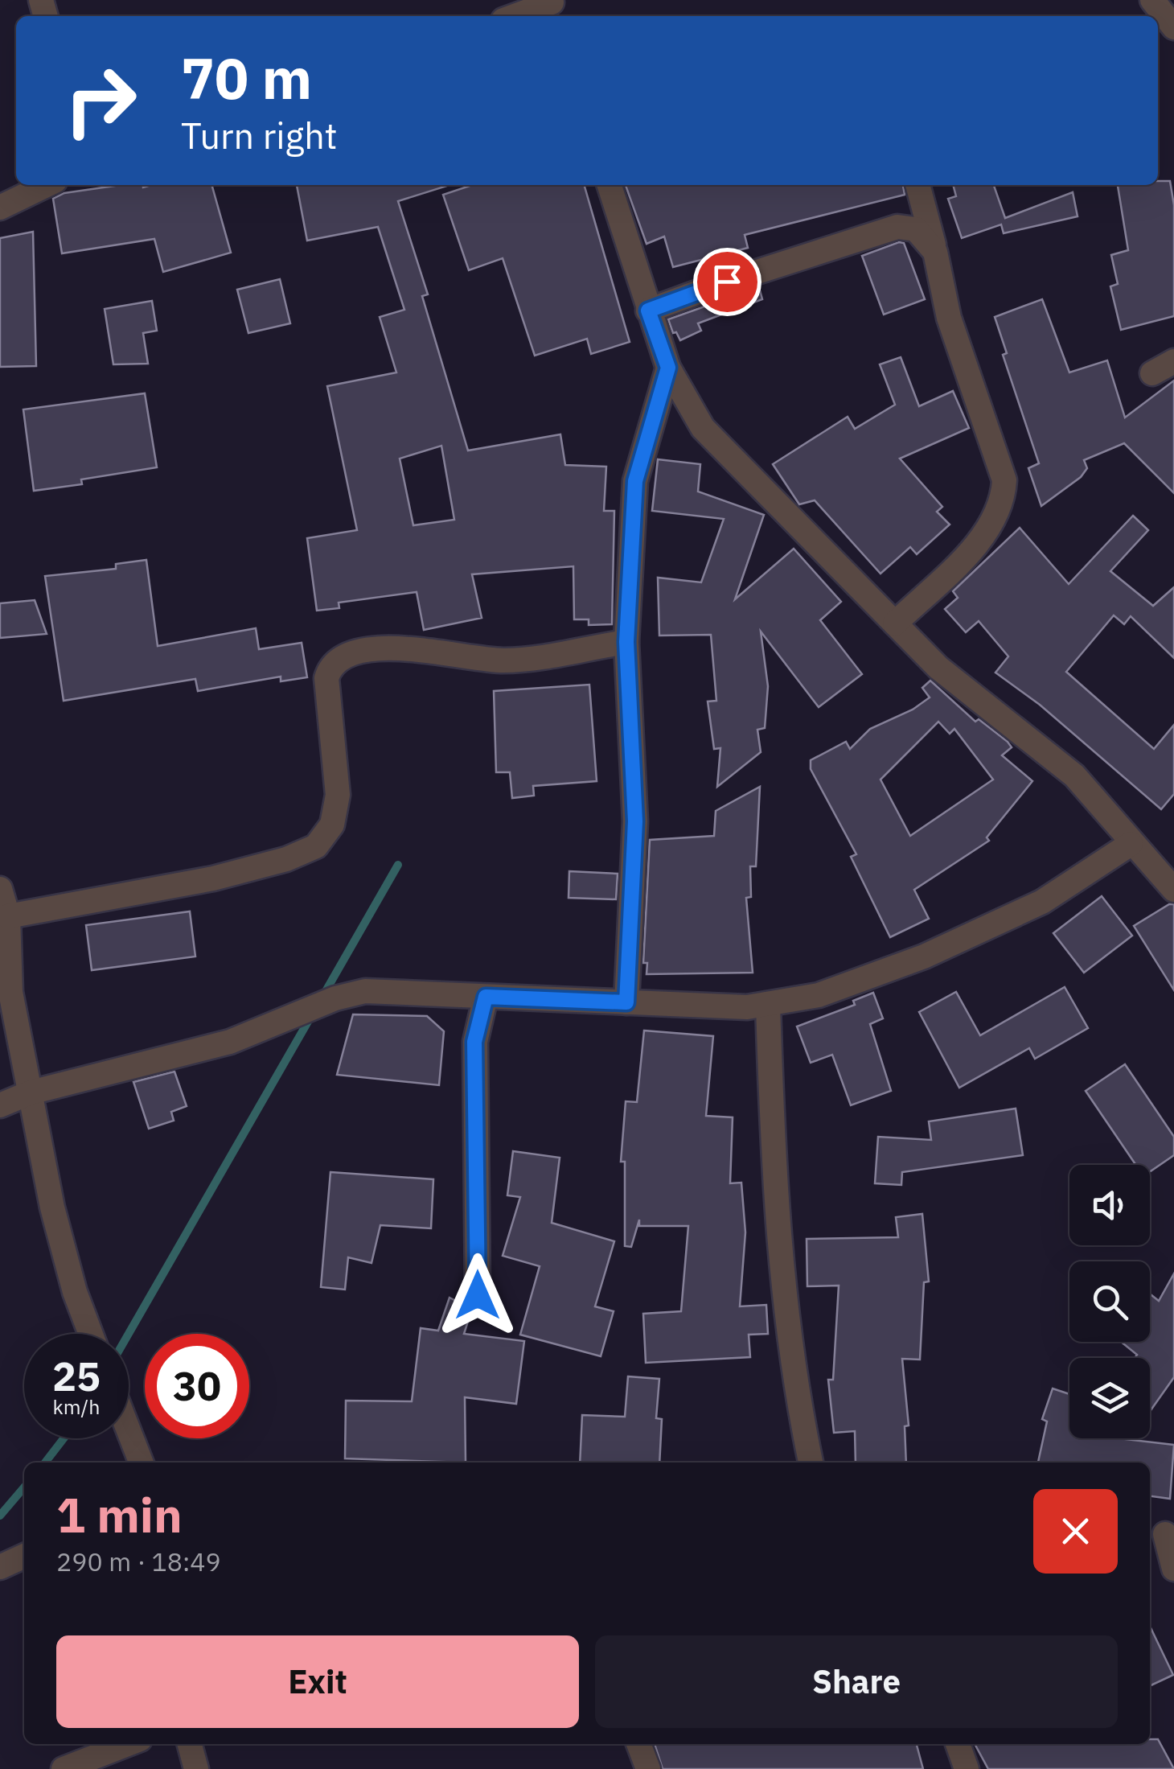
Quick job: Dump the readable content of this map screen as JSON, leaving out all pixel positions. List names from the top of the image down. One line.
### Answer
{"page":{"turn":["70 m","Turn right"],"speed":"25 km/h","limit":"30","heading":["1 min","290 m · 18:49"],"buttons":["Exit","Share"]}}
